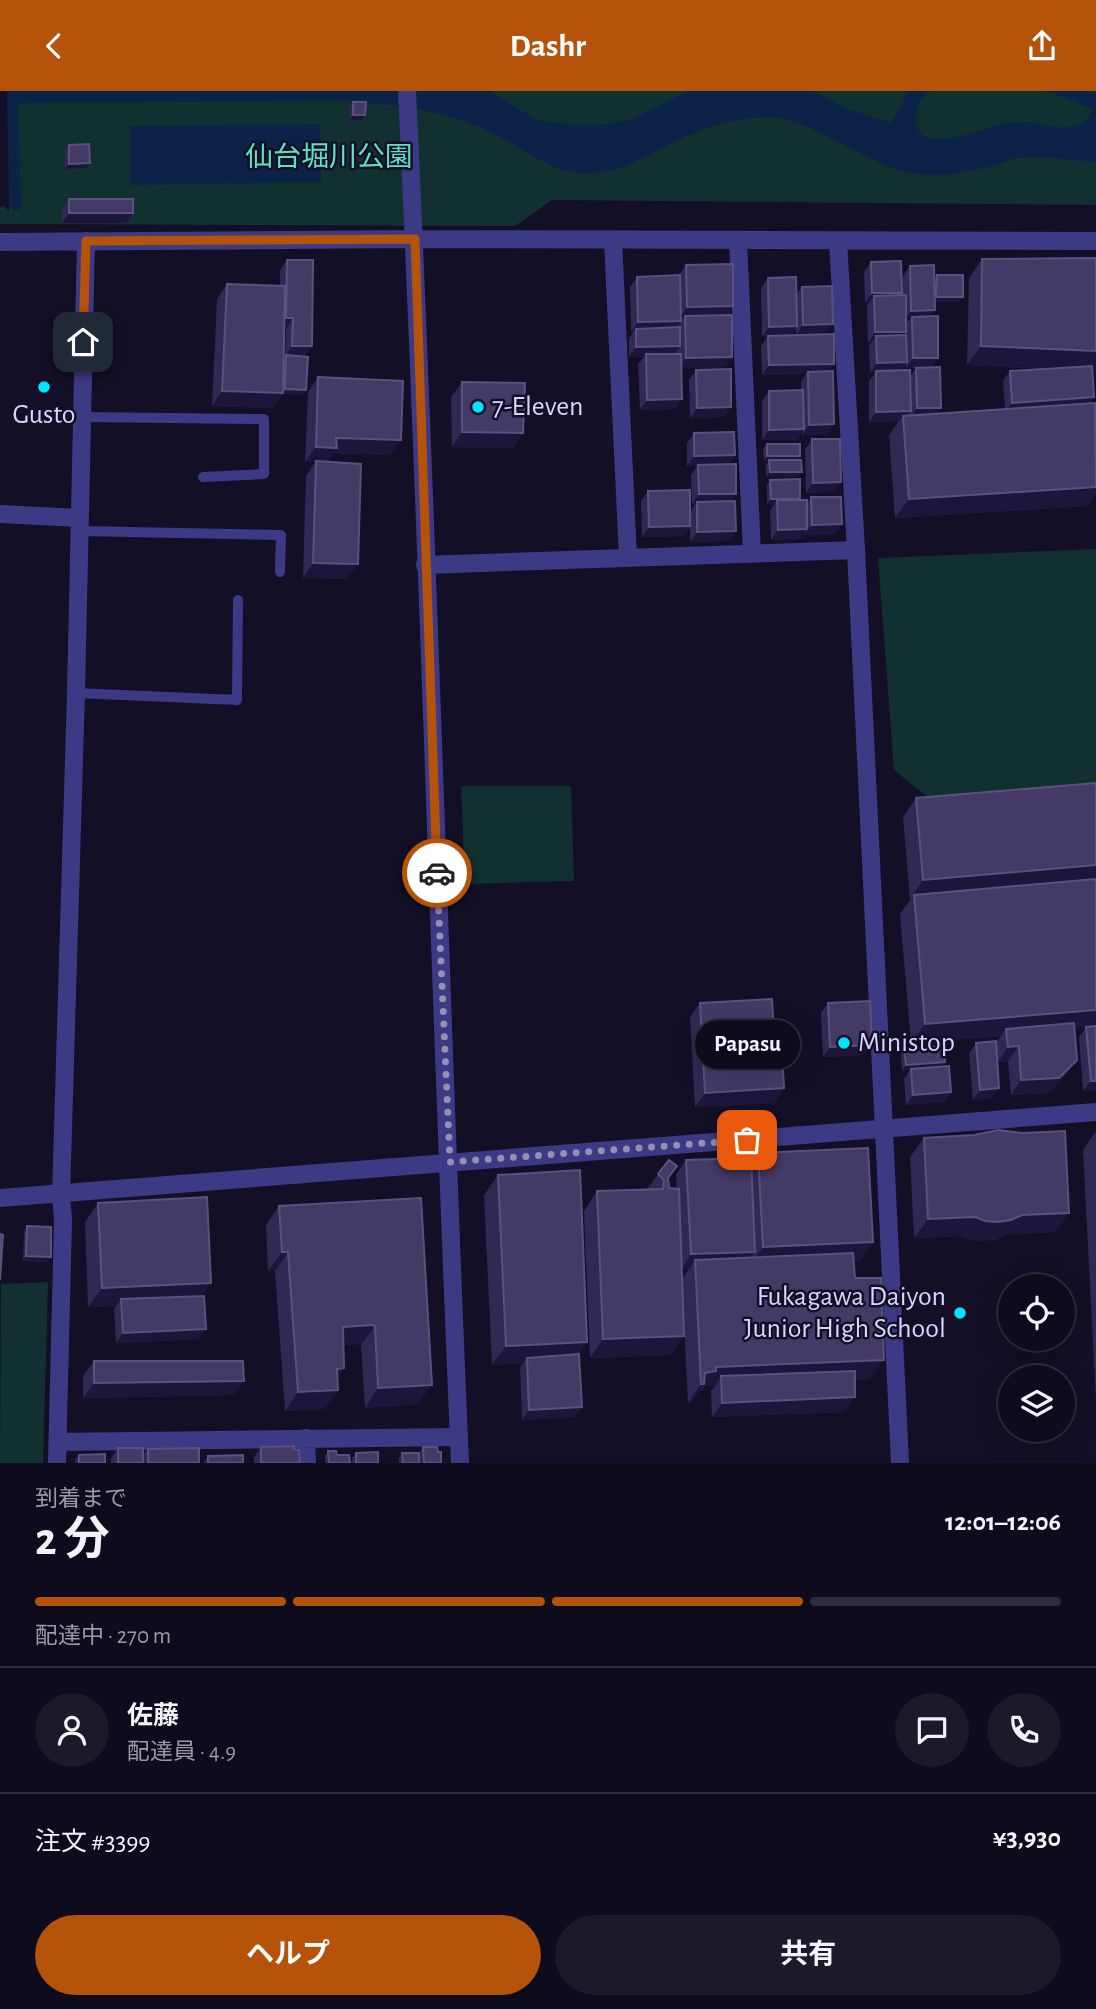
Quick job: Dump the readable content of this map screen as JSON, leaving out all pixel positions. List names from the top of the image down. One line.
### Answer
{"parks":["仙台堀川公園"],"places":["Gusto","7-Eleven","Ministop","Papasu","Fukagawa Daiyon Junior High School"],"page":{"header":"Dashr","bubble":"Papasu","heading":["2 分","到着まで","12:01–12:06"],"panel":["佐藤","配達員 · 4.9","注文 #3399","¥3,930"],"bar":"配達中 · 270 m","buttons":["ヘルプ","共有"]}}
